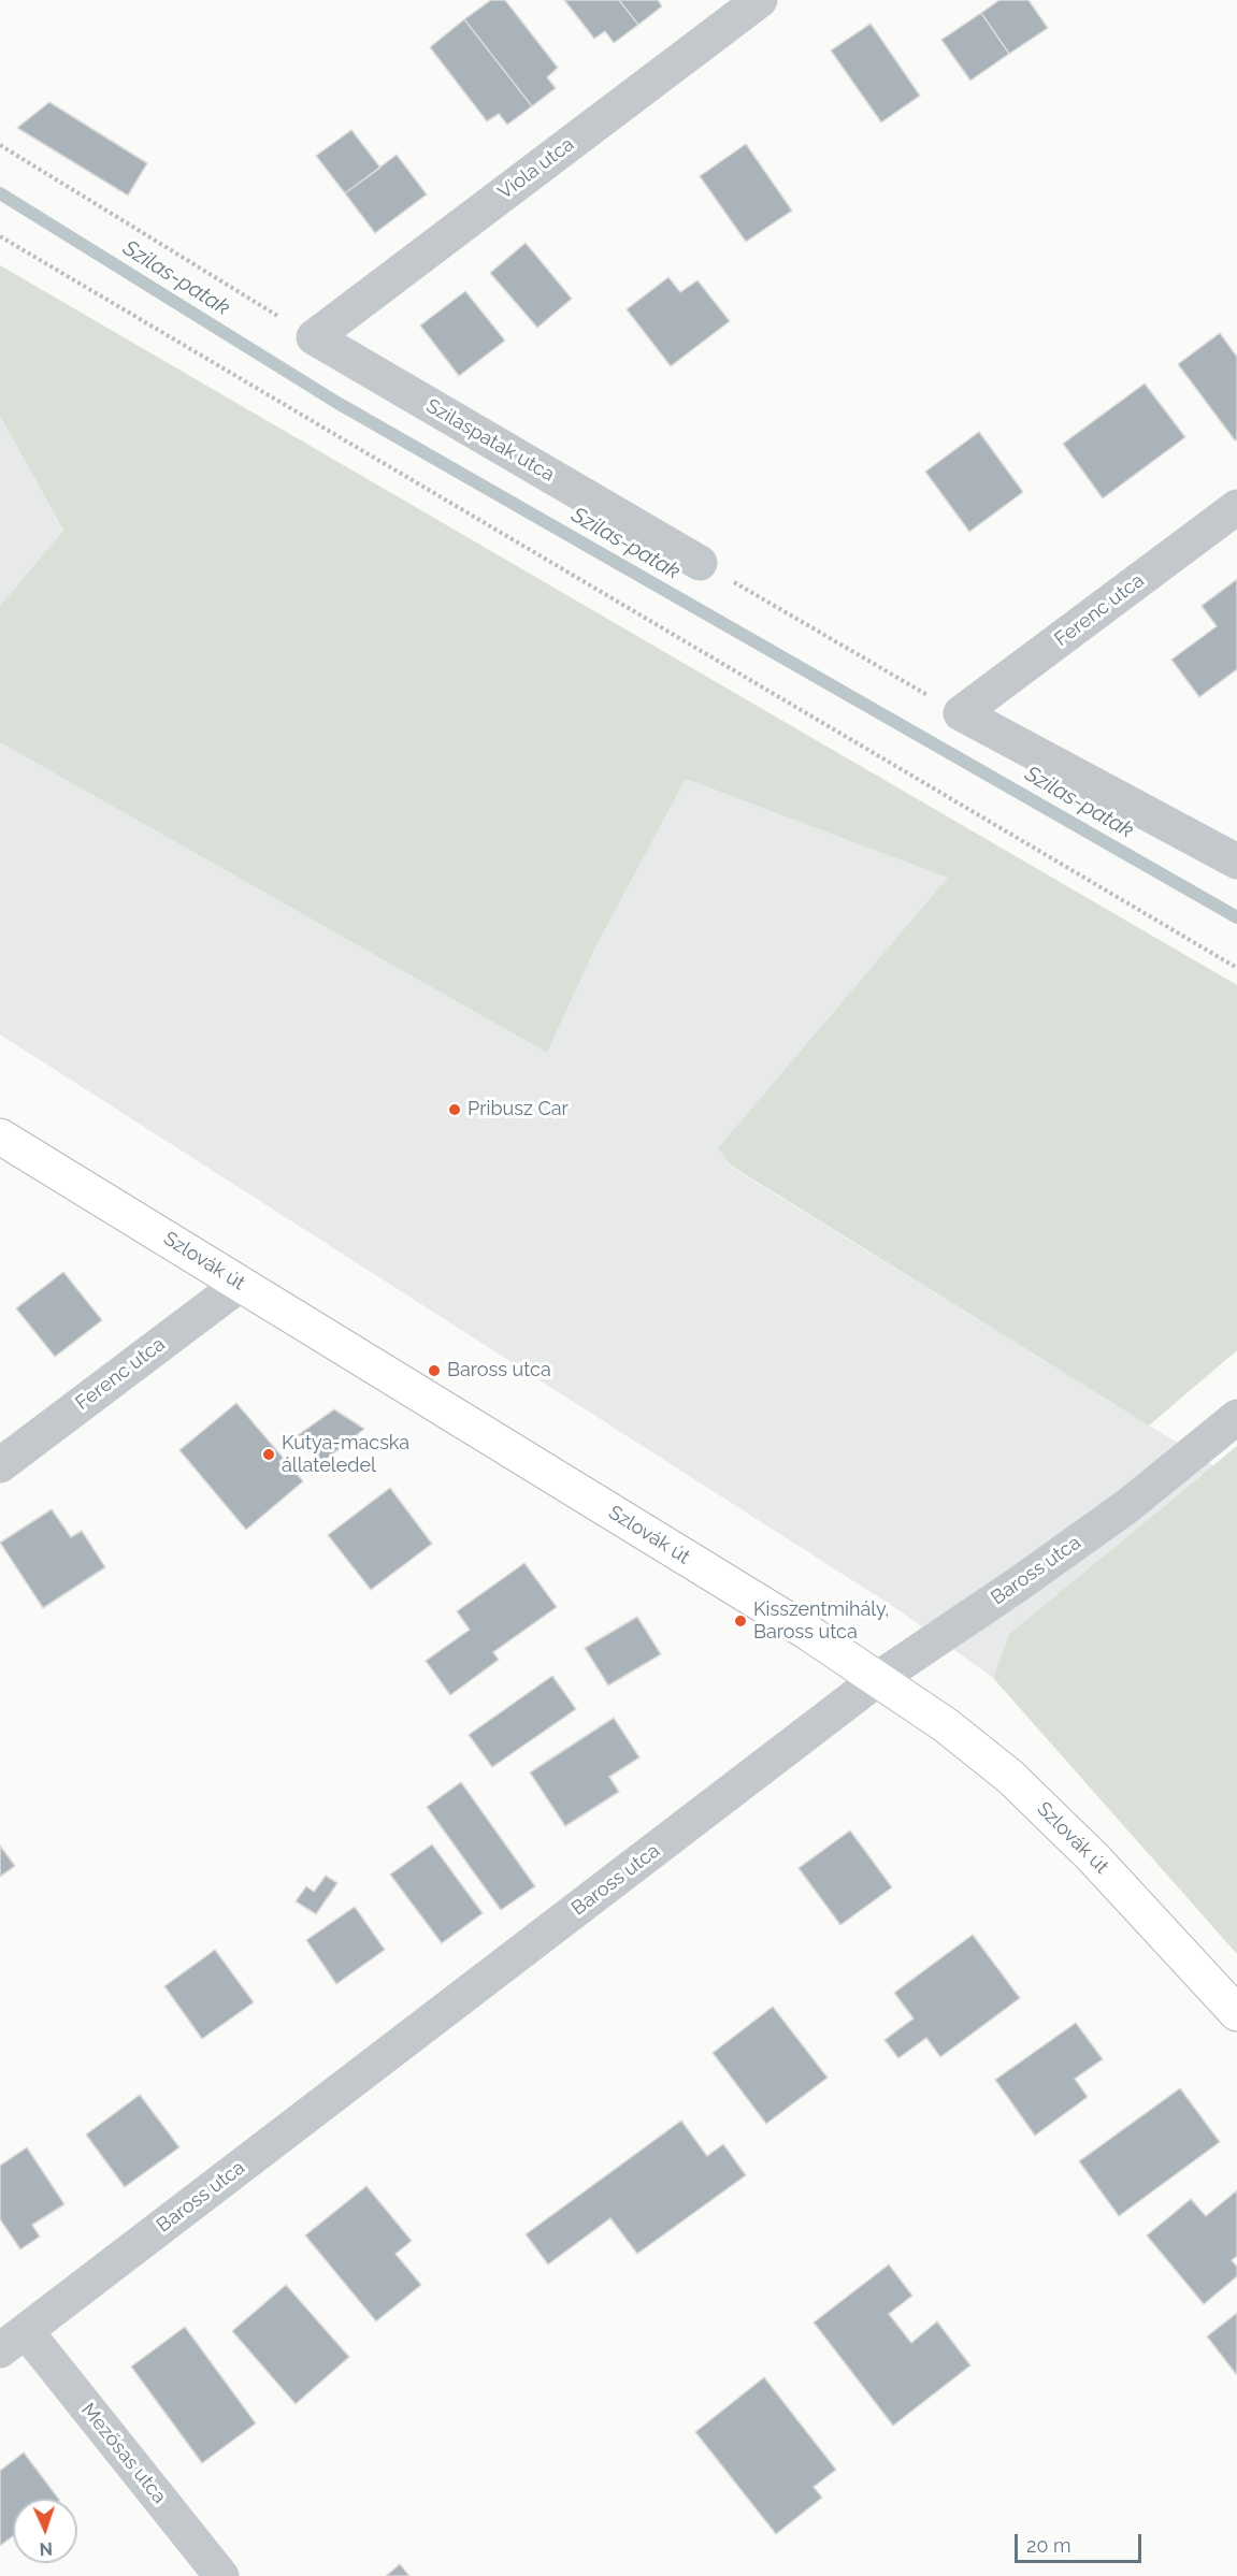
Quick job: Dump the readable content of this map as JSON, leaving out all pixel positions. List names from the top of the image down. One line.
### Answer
{"streets":{"main road":["Szlovák út"],"street":["Viola utca","Szilaspatak utca","Ferenc utca","Baross utca","Mezősas utca"]},"crossings":[["Viola utca","Szilaspatak utca"],["Ferenc utca","Szlovák út"],["Szlovák út","Baross utca"],["Baross utca","Mezősas utca"]],"water":["Szilas-patak"],"places":["Pribusz Car","Baross utca","Kutya-macska állateledel","Kisszentmihály, Baross utca"],"scale_bar":"20 m","north":"bottom"}
